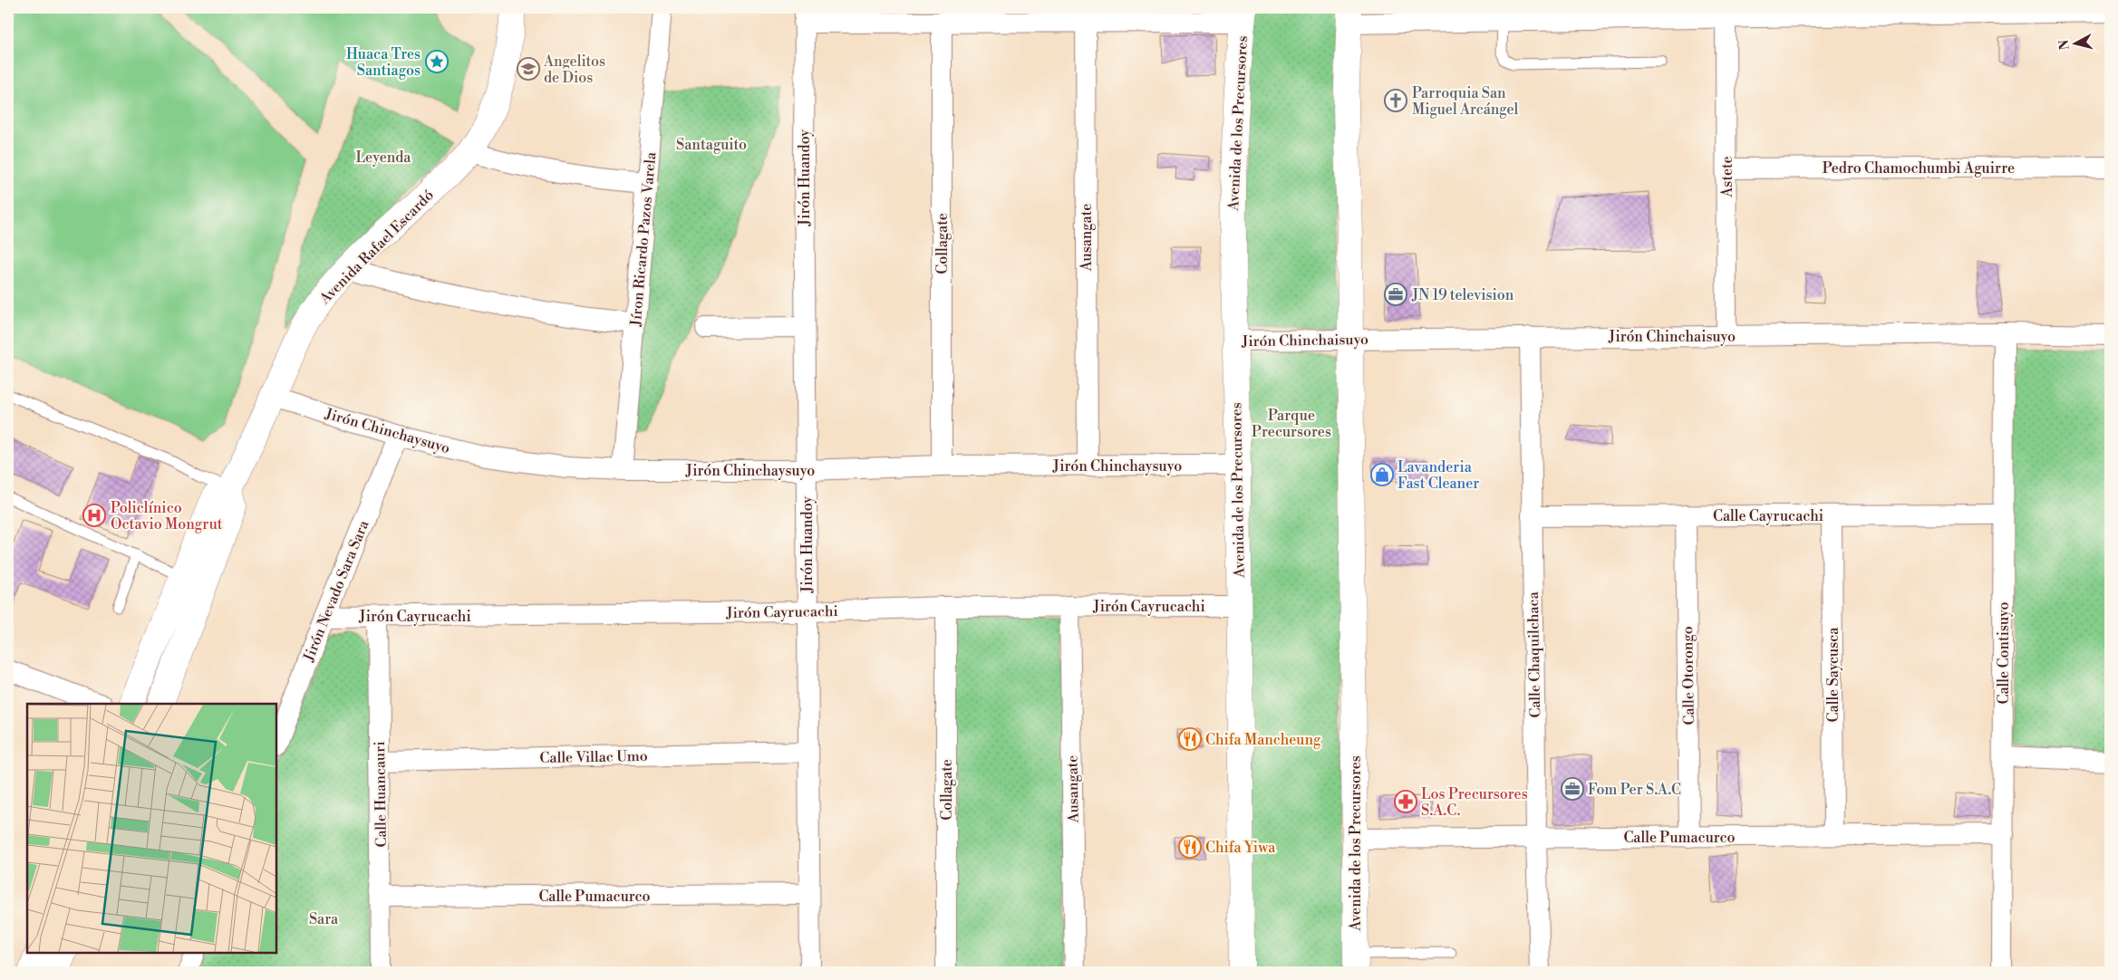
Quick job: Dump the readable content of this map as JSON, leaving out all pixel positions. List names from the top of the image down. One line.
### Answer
{"streets":{"main road":["Avenida de los Precursores","Avenida Rafael Escardó"],"street":["Pedro Chamochumbi Aguirre","Astete","Jirón Huandoy","Ausangate","Jíron Ricardo Pazos Varela","Collagate","Jirón Chinchaisuyo","Jirón Chinchaysuyo","Calle Cayrucachi","Jirón Nevado Sara Sara","Jirón Cayrucachi","Calle Contisuyo","Calle Chaquilchaca","Calle Saycusca","Calle Otorongo","Calle Villac Umo","Calle Huancauri","Calle Pumacurco"]},"crossings":[["Avenida de los Precursores","Jirón Chinchaisuyo"],["Avenida de los Precursores","Jirón Chinchaysuyo"],["Avenida de los Precursores","Jirón Cayrucachi"],["Avenida de los Precursores","Calle Pumacurco"],["Pedro Chamochumbi Aguirre","Astete"],["Astete","Jirón Chinchaisuyo"],["Jirón Huandoy","Jirón Chinchaysuyo"],["Jirón Huandoy","Jirón Cayrucachi"],["Jirón Huandoy","Calle Villac Umo"],["Jirón Huandoy","Calle Pumacurco"],["Ausangate","Jirón Chinchaysuyo"],["Ausangate","Jirón Cayrucachi"],["Jíron Ricardo Pazos Varela","Jirón Chinchaysuyo"],["Collagate","Jirón Chinchaysuyo"],["Collagate","Jirón Cayrucachi"],["Avenida Rafael Escardó","Jirón Chinchaysuyo"],["Jirón Chinchaisuyo","Calle Contisuyo"],["Jirón Chinchaisuyo","Calle Chaquilchaca"],["Jirón Chinchaysuyo","Jirón Nevado Sara Sara"],["Calle Cayrucachi","Calle Contisuyo"],["Calle Cayrucachi","Calle Chaquilchaca"],["Calle Cayrucachi","Calle Saycusca"],["Calle Cayrucachi","Calle Otorongo"],["Jirón Nevado Sara Sara","Jirón Cayrucachi"],["Jirón Cayrucachi","Calle Huancauri"],["Calle Contisuyo","Calle Pumacurco"],["Calle Chaquilchaca","Calle Pumacurco"],["Calle Saycusca","Calle Pumacurco"],["Calle Otorongo","Calle Pumacurco"],["Calle Villac Umo","Calle Huancauri"],["Calle Huancauri","Calle Pumacurco"]],"parks":["Santaguito","Leyenda","Parque Precursores","Sara"],"places":{"place":["Huaca Tres Santiagos"],"school or university":["Angelitos de Dios"],"church":["Parroquia San Miguel Arcángel"],"office":["JN 19 television","Fom Per S.A.C"],"shop":["Lavanderia Fast Cleaner"],"hospital":["Policlínico Octavio Mongrut"],"restaurant":["Chifa Mancheung","Chifa Yiwa"],"pharmacy":["Los Precursores S.A.C."]},"north":"left"}
